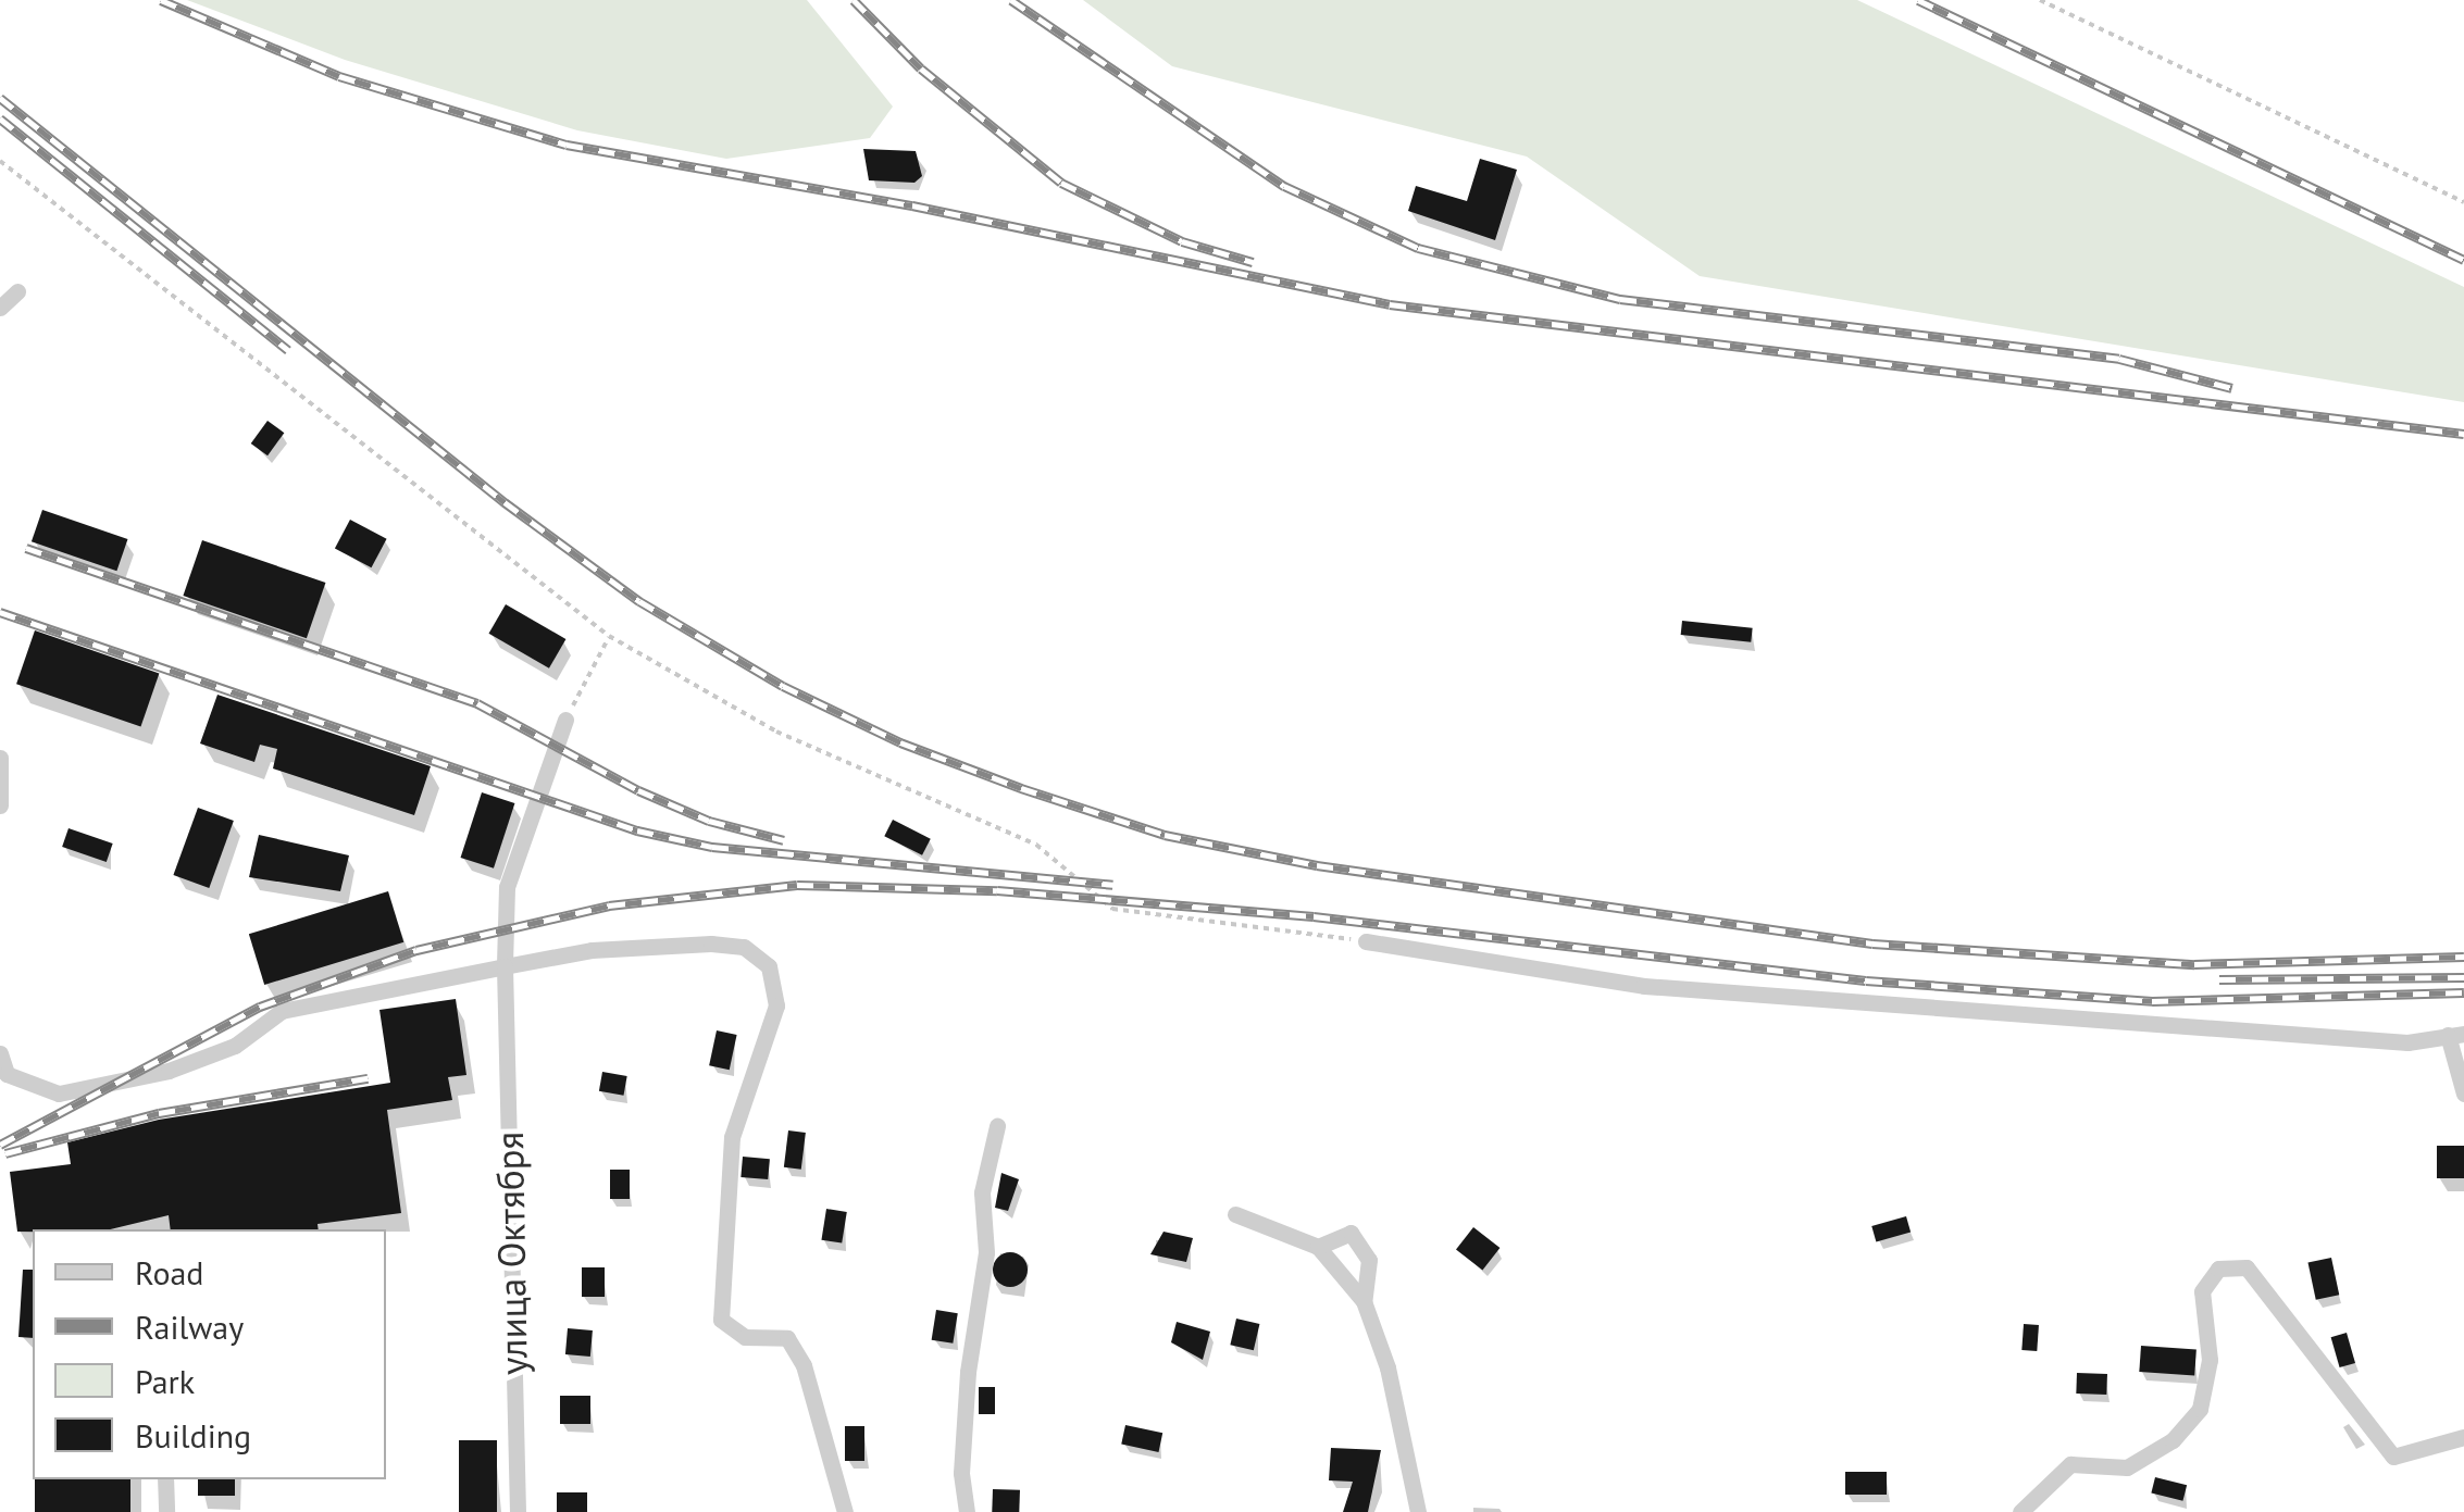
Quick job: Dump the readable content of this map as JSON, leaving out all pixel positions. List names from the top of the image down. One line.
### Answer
{"streets":{"street":["улица Октября"]},"legend":["Road","Railway","Park","Building"]}
